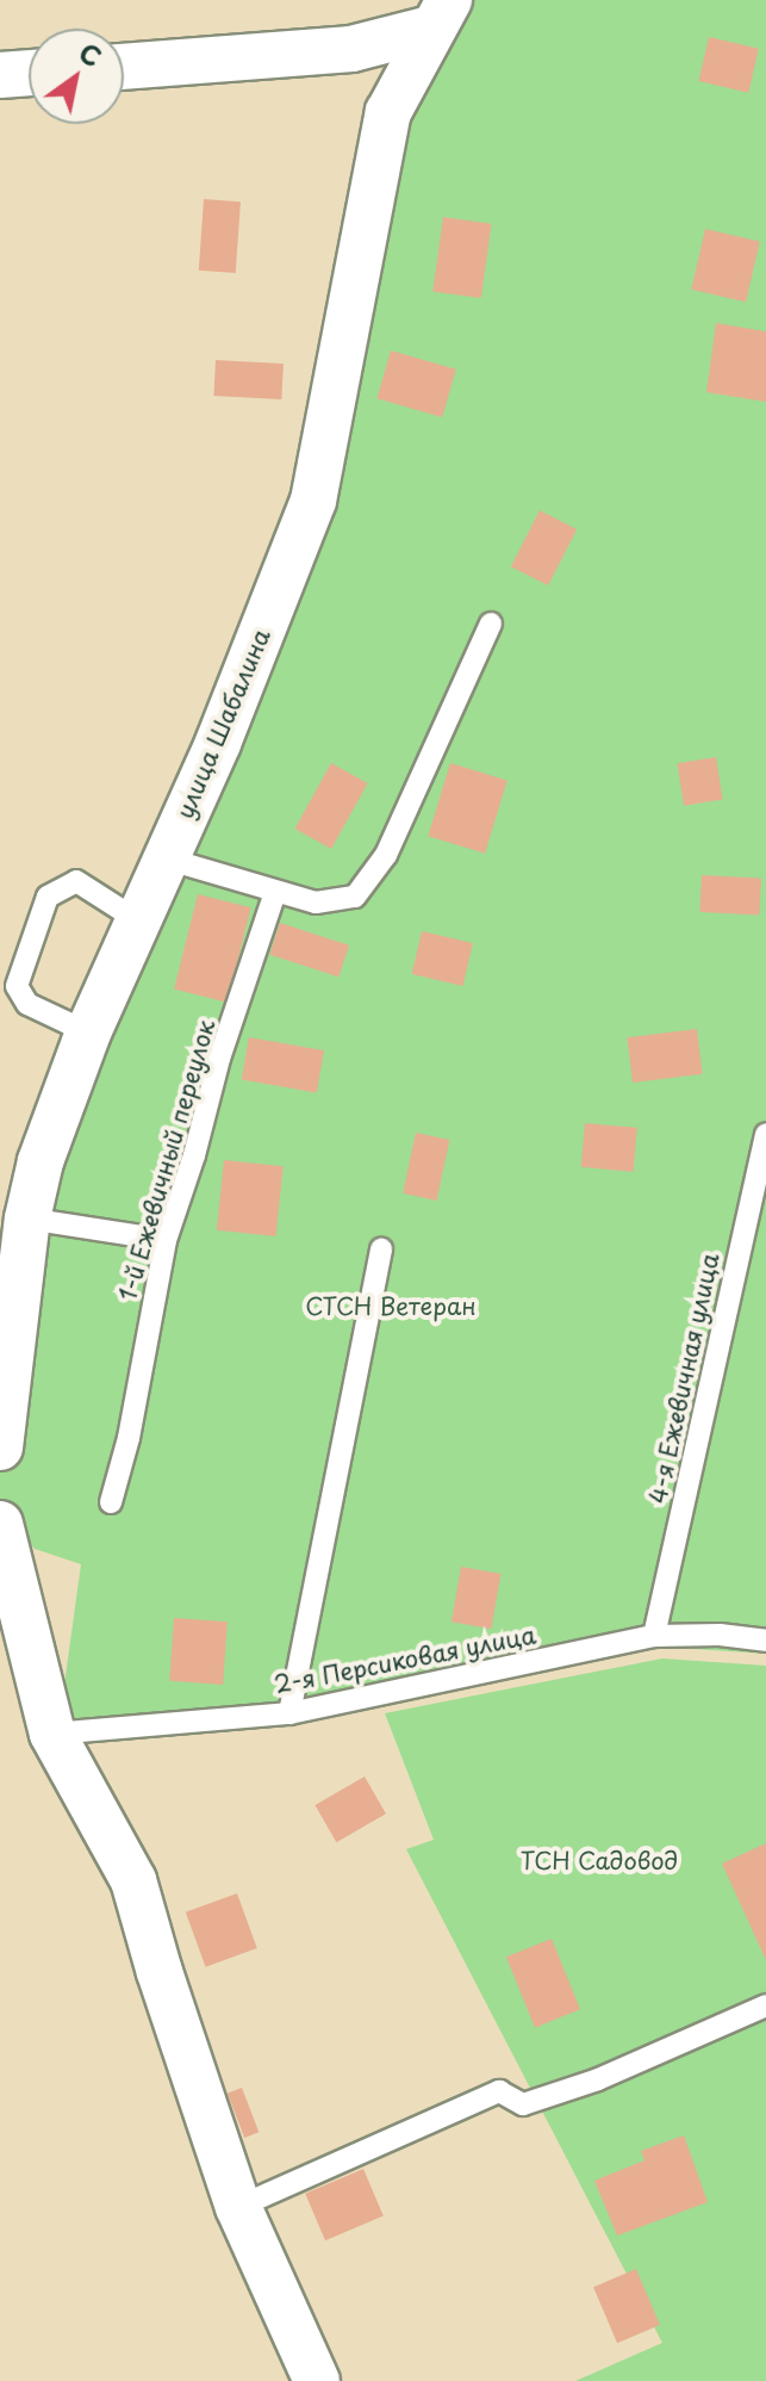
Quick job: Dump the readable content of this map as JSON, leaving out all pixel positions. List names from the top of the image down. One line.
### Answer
{"streets":{"street":["улица Шабалина"],"lane":["1-й Ежевичный переулок","4-я Ежевичная улица","2-я Персиковая улица"]},"crossings":[["4-я Ежевичная улица","2-я Персиковая улица"]],"parks":["СТСН Ветеран","ТСН Садовод"],"north":"top right"}
